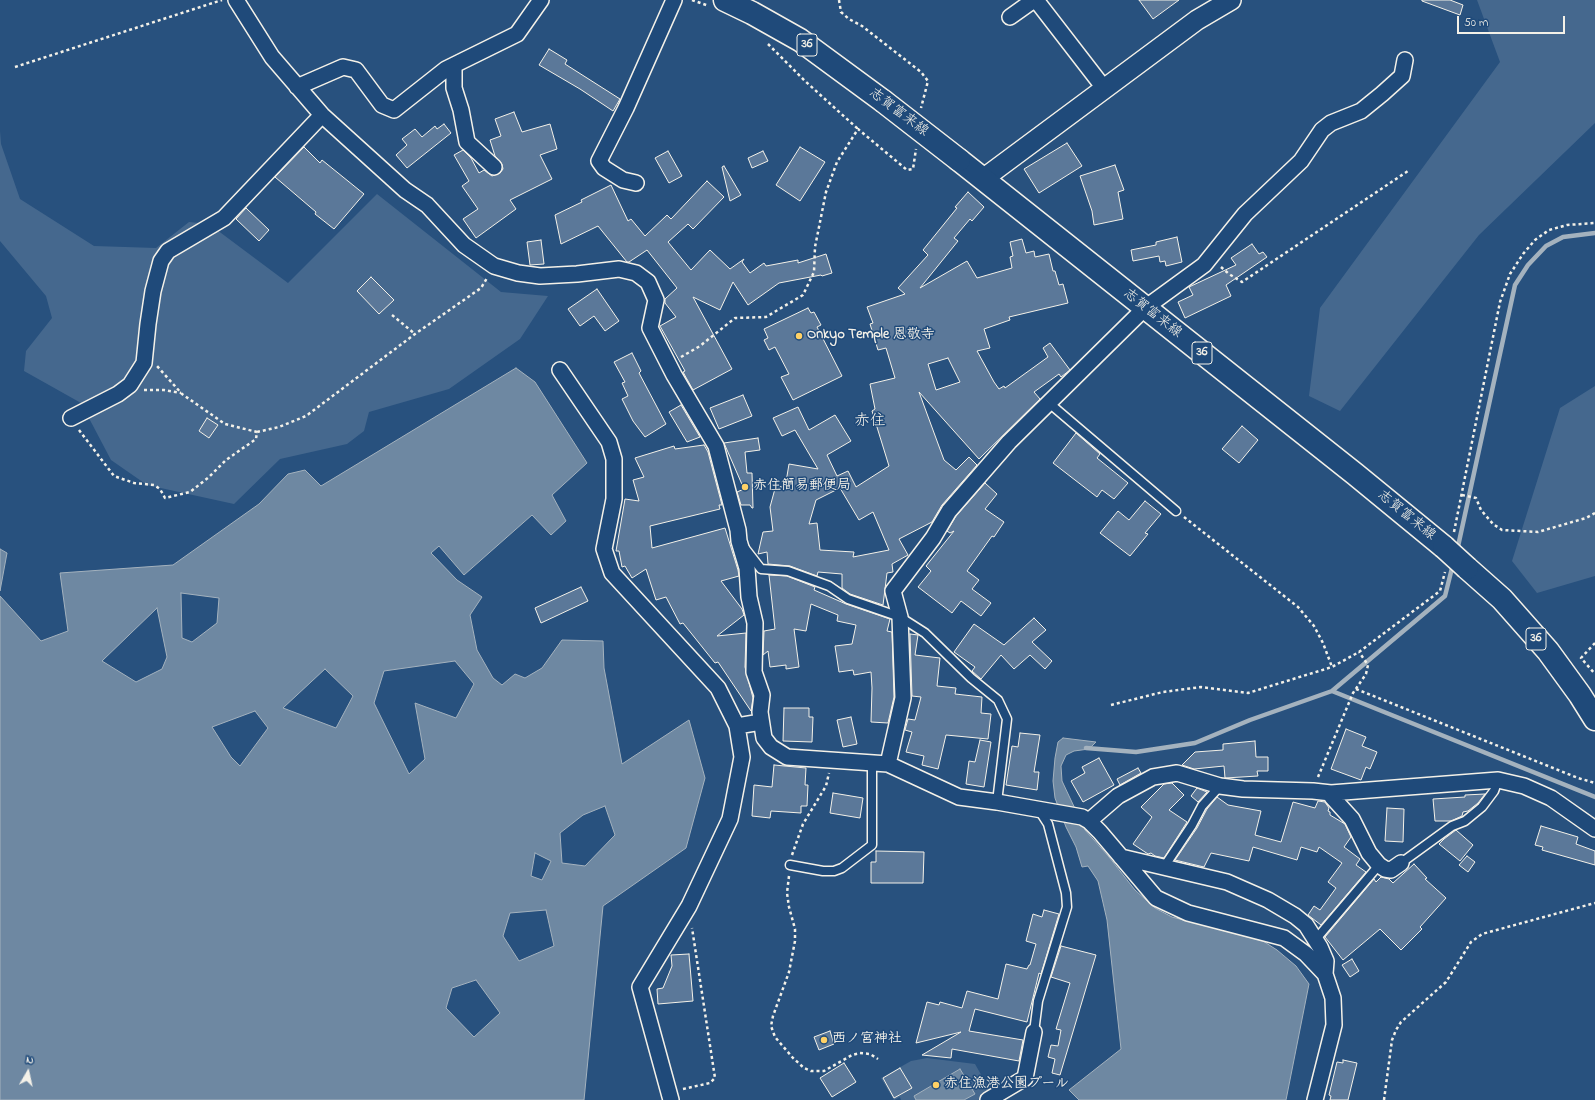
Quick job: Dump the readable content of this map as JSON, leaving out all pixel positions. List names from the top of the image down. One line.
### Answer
{"streets":{"main road":["36","志賀富来線"]},"districts":["赤住"],"places":["Onkyo Temple 恩敬寺","赤住簡易郵便局","西ノ宮神社","赤住漁港公園プール"],"scale_bar":"50 m","north":"top"}
